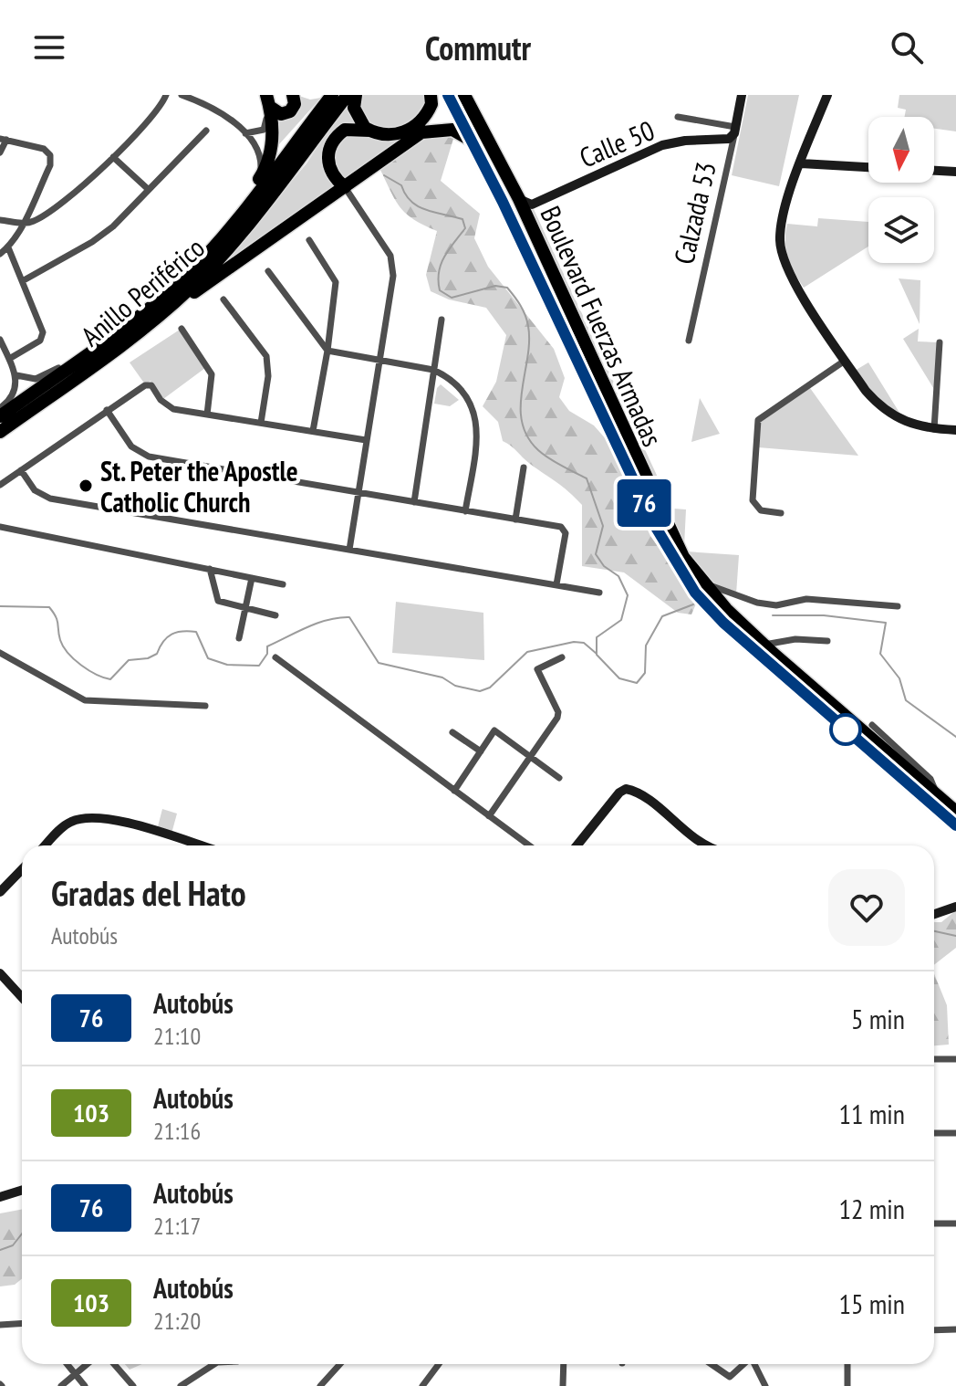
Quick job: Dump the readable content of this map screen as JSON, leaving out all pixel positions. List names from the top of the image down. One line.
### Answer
{"streets":{"highway":["Anillo Periférico","Boulevard Fuerzas Armadas"],"street":["Calle 50","Calzada 53"]},"crossings":[["Calle 50","Calzada 53"],["Calle 50","Boulevard Fuerzas Armadas"]],"places":["St. Peter the Apostle Catholic Church"],"lines":["bus line 76"],"north":"bottom","page":{"header":"Commutr","on_map":"76","heading":["Gradas del Hato","Autobús"],"list":[{"mark":"76","name":"Autobús","note":"21:10","value":"5 min"},{"mark":"103","name":"Autobús","note":"21:16","value":"11 min"},{"mark":"76","name":"Autobús","note":"21:17","value":"12 min"},{"mark":"103","name":"Autobús","note":"21:20","value":"15 min"}]}}
